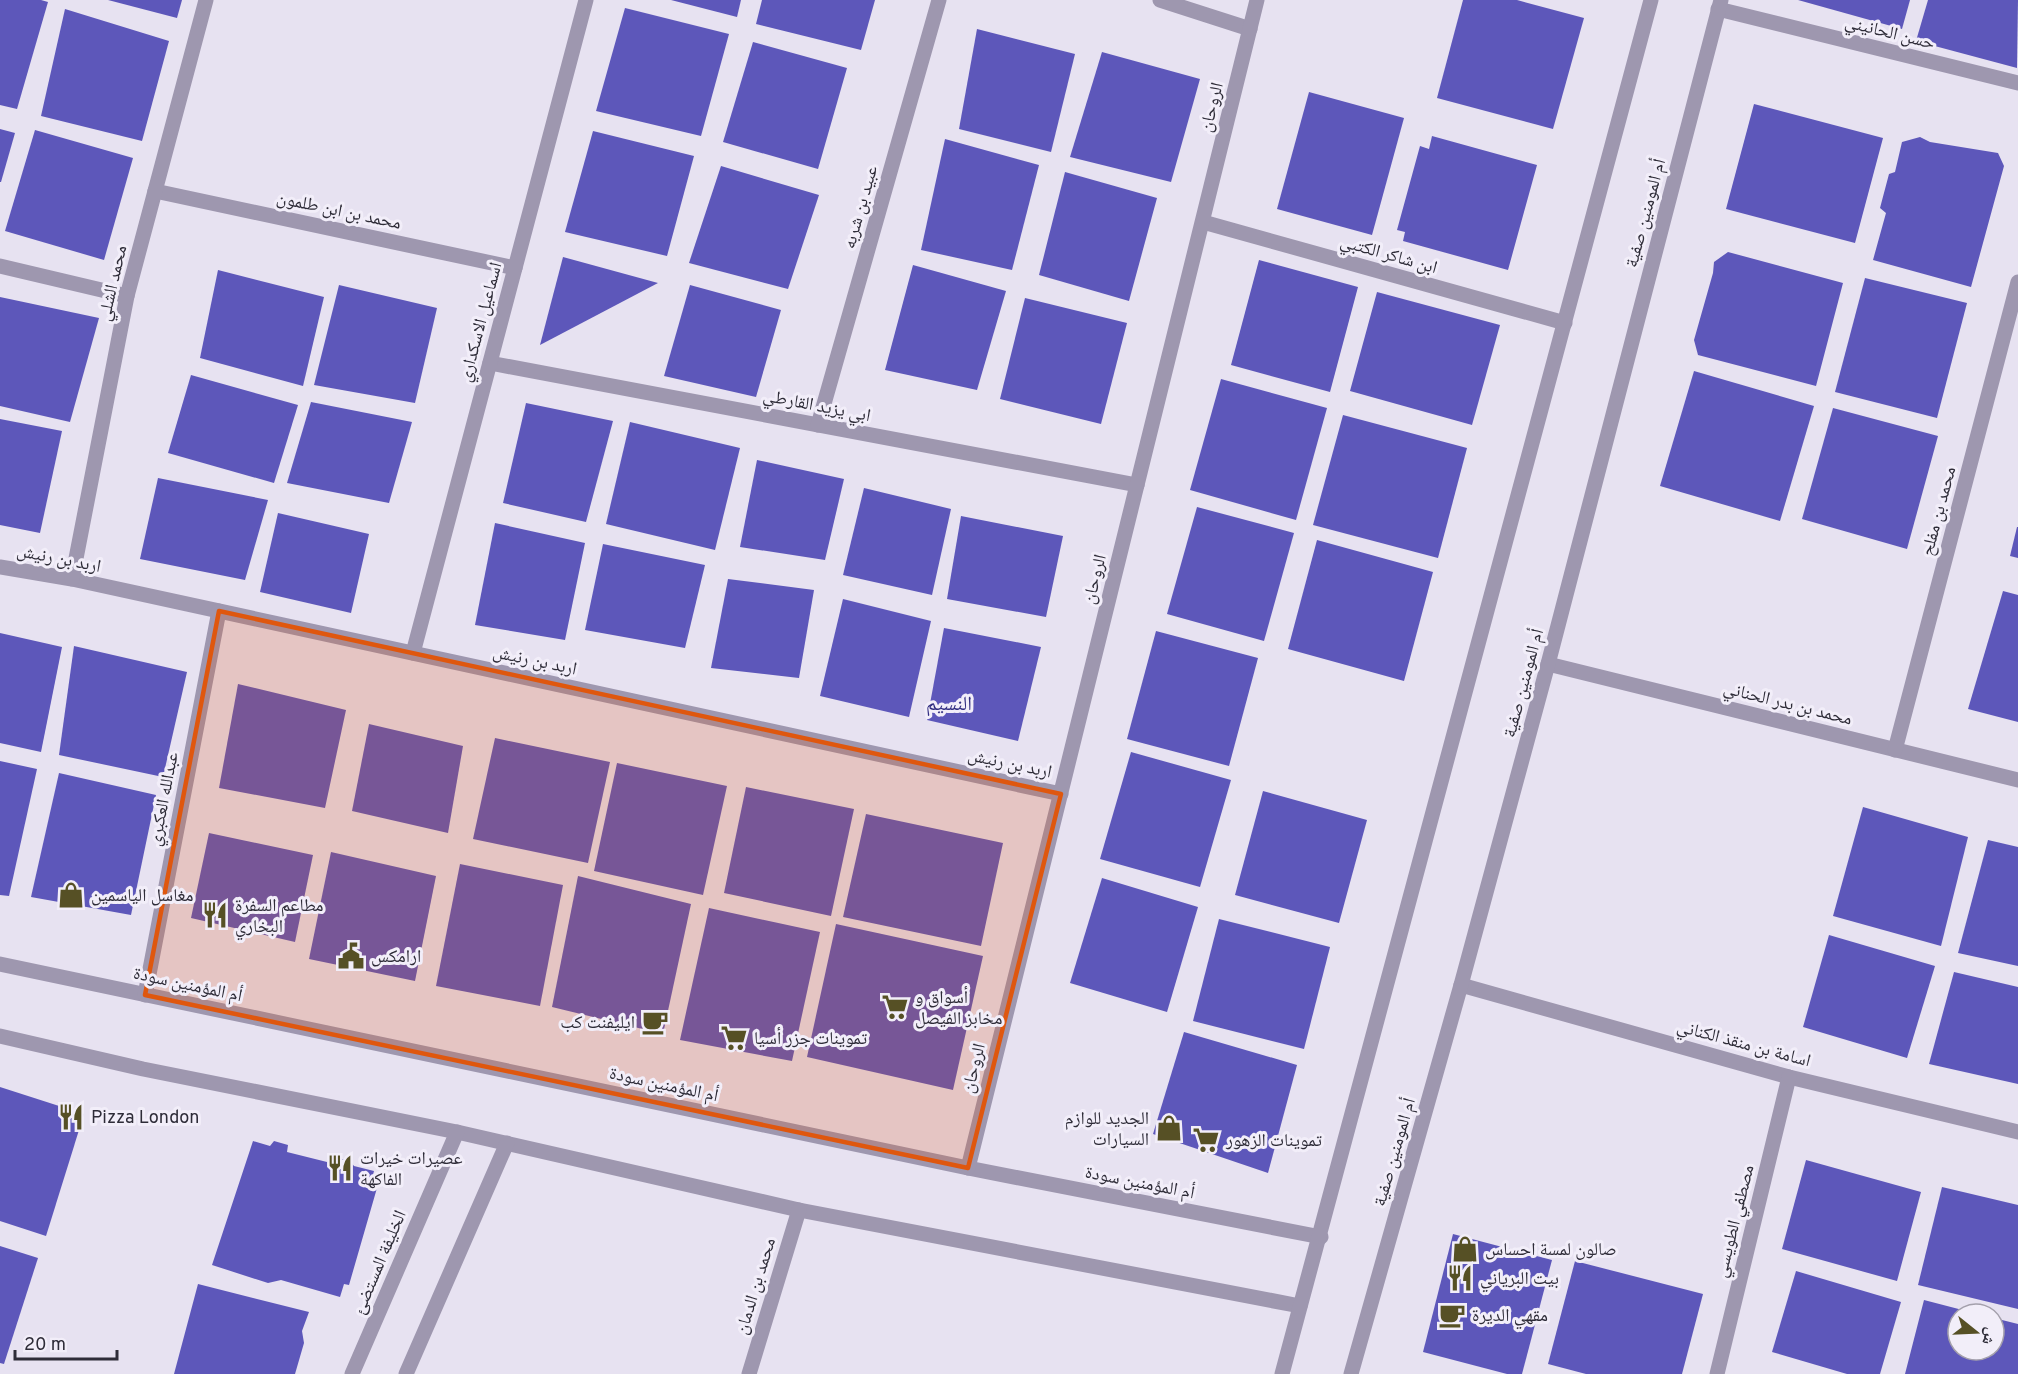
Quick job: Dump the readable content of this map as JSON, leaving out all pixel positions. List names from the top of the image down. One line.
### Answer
{"streets":{"street":["حسن الحانيني","الروحان","عبيد بن شربه","محمد بن ابن طلمون","أم المومنين صفية","ابن شاكر الكتبي","محمد الشلي","اسماعيل الاسكداري","ابي يزيد القارطي","محمد بن مفلح","اربد بن رنيش","محمد بن بدر الحناني","عبدالله العكبري","أم المؤمنين سودة","اسامة بن منقذ الكناني","مصطفي الطويسي","الخليفة المستضئ","محمد بن الدمان"]},"crossings":[["حسن الحانيني","أم المومنين صفية"],["الروحان","ابن شاكر الكتبي"],["الروحان","ابي يزيد القارطي"],["الروحان","اربد بن رنيش"],["الروحان","أم المؤمنين سودة"],["عبيد بن شربه","ابي يزيد القارطي"],["محمد بن ابن طلمون","محمد الشلي"],["محمد بن ابن طلمون","اسماعيل الاسكداري"],["أم المومنين صفية","محمد بن بدر الحناني"],["أم المومنين صفية","اسامة بن منقذ الكناني"],["محمد الشلي","اربد بن رنيش"],["اسماعيل الاسكداري","ابي يزيد القارطي"],["اسماعيل الاسكداري","اربد بن رنيش"],["محمد بن مفلح","محمد بن بدر الحناني"],["اربد بن رنيش","عبدالله العكبري"],["عبدالله العكبري","أم المؤمنين سودة"],["اسامة بن منقذ الكناني","مصطفي الطويسي"]],"districts":["النسيم"],"places":{"shop":["مغاسل الياسمين","الجديد للوازم السيارات","صالون لمسة احساس"],"restaurant":["مطاعم السفرة البخاري","Pizza London","عصيرات خيرات الفاكهة","بيت البرياني"],"public building":["ارامكس"],"supermarket":["أسواق و مخابز الفيصل","تموينات جزر أسيا","تموينات الزهور"],"cafe":["ايليفنت كب","مقهي الديرة"]},"scale_bar":"20 m","north":"right"}
